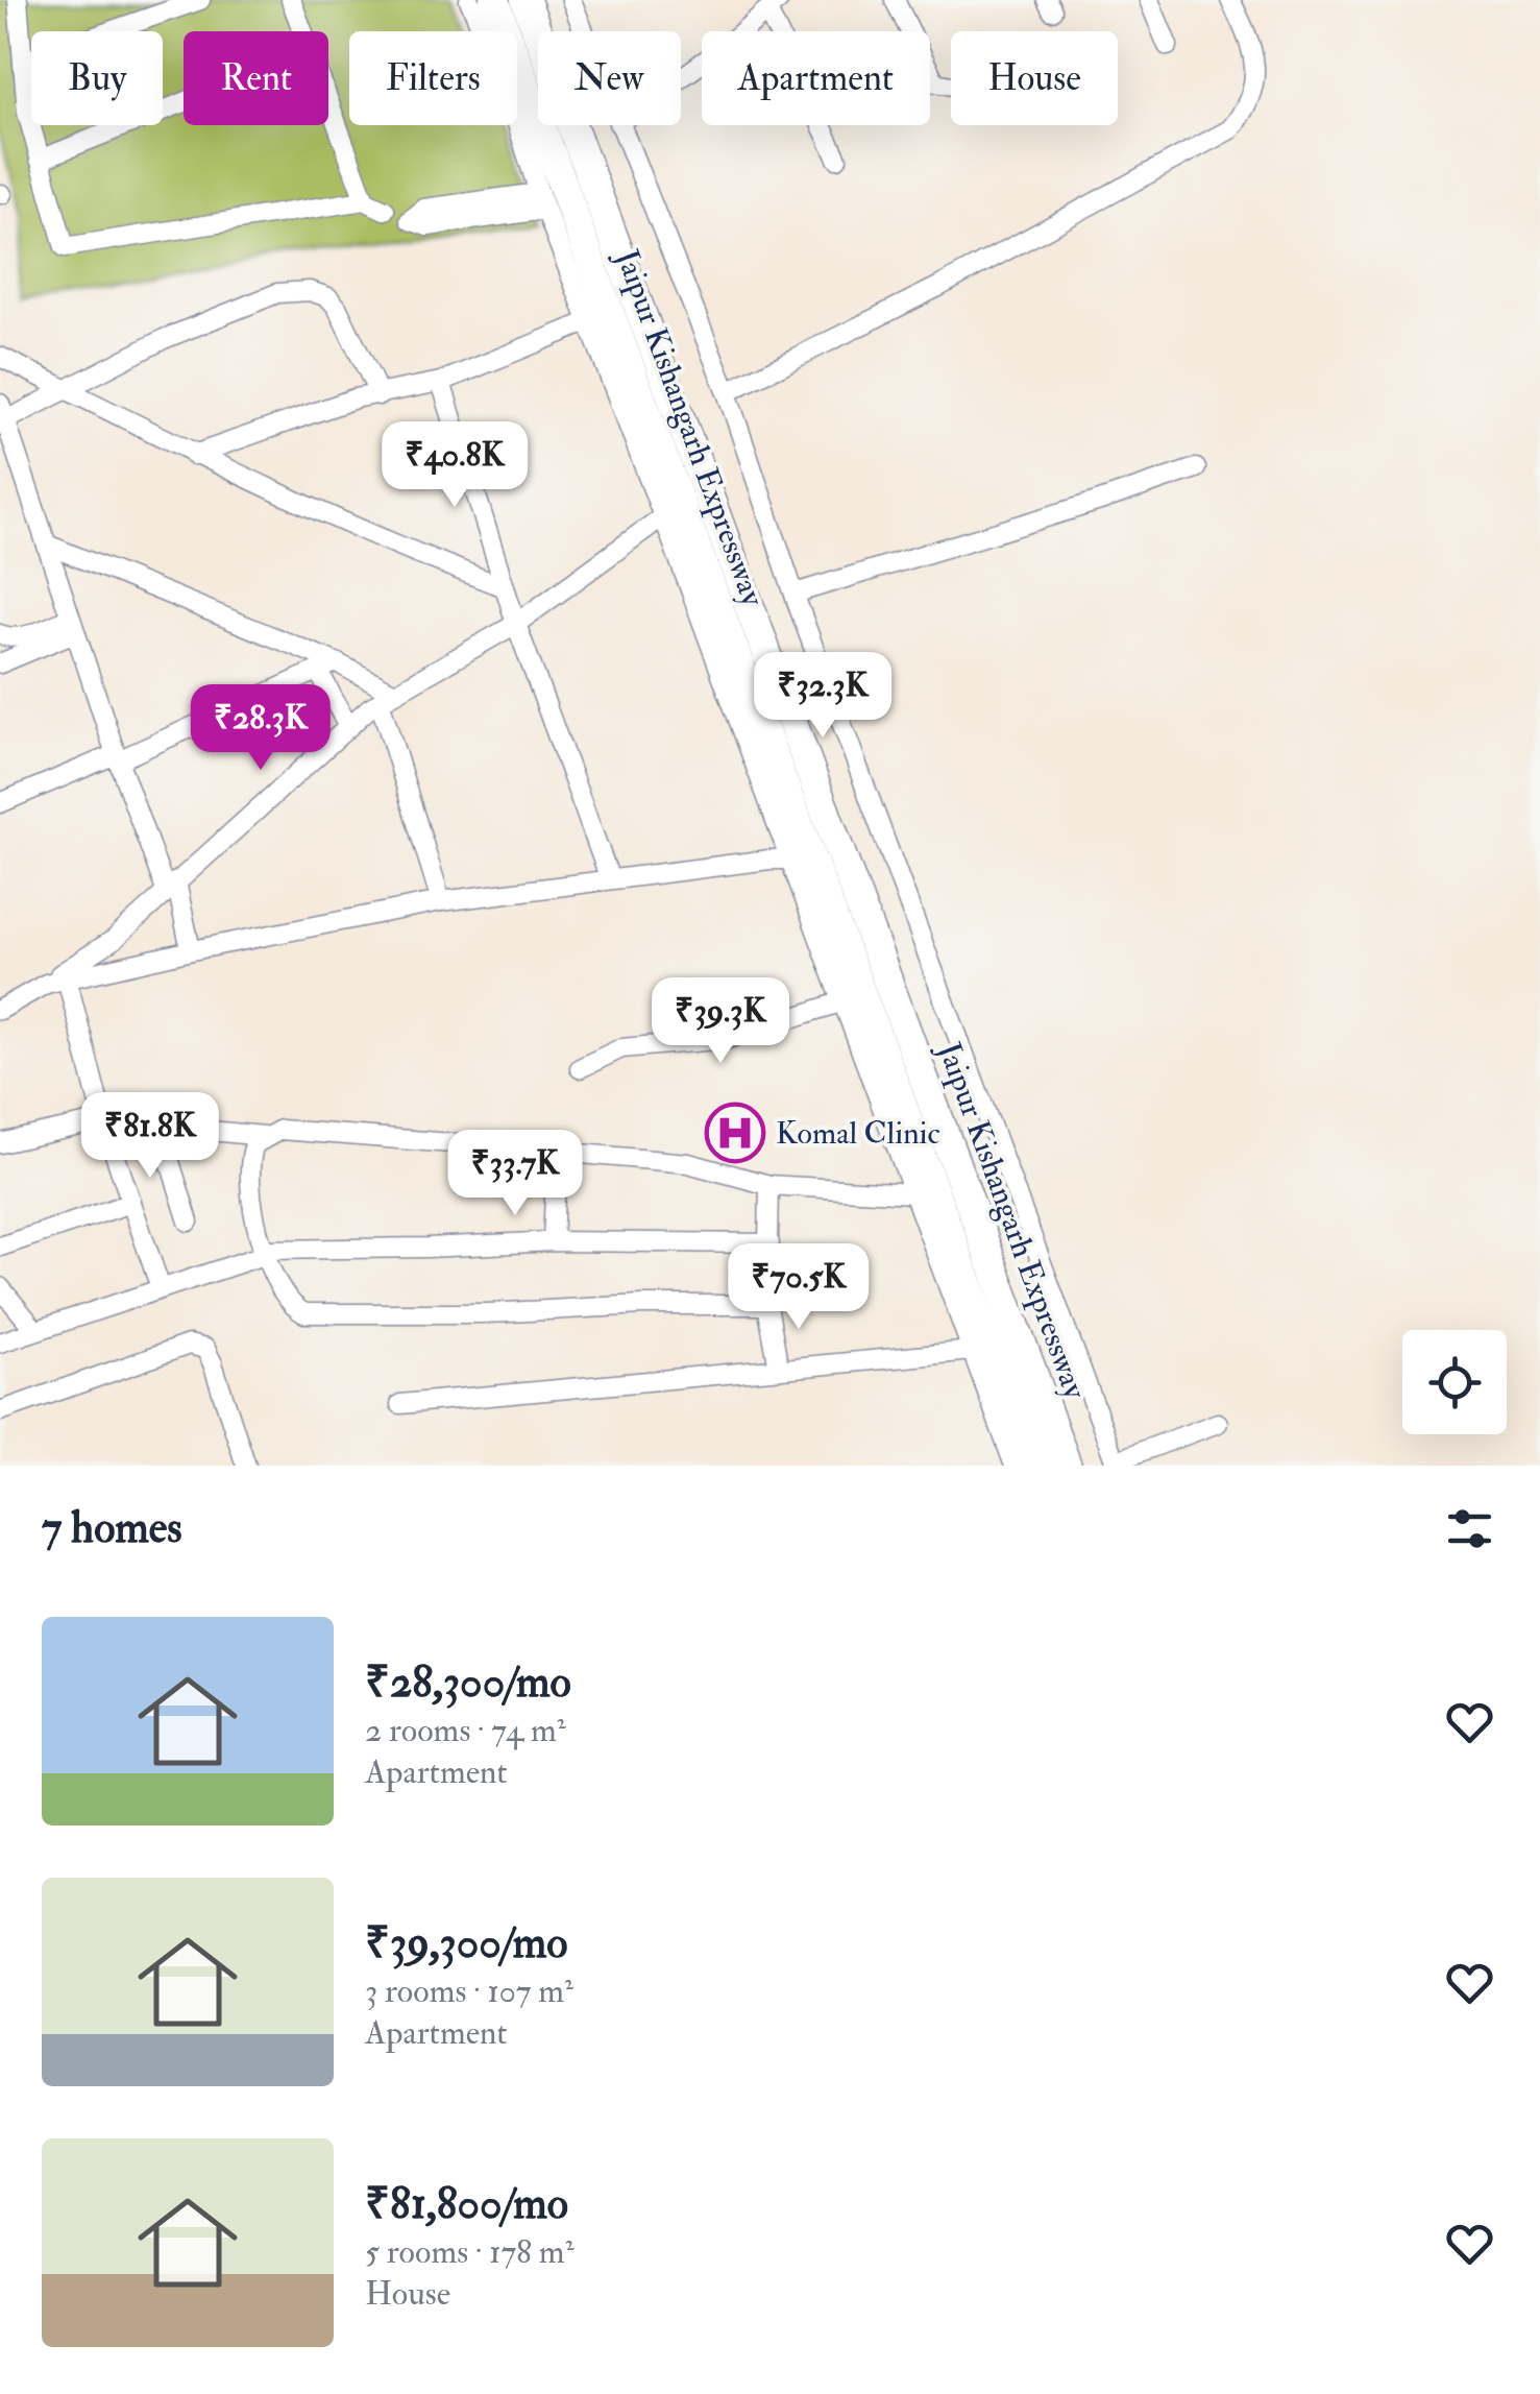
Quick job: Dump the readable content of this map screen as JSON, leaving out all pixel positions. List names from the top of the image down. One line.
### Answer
{"streets":{"highway":["Jaipur Kishangarh Expressway"]},"places":{"hospital":["Komal Clinic"]},"page":{"chip":["Buy","Rent","Filters","New","Apartment","House"],"price":["₹40.8K","₹32.3K","₹28.3K","₹39.3K","₹81.8K","₹33.7K","₹70.5K"],"heading":"7 homes","list":[{"name":"₹28,300/mo","note":"2 rooms · 74 m² · Apartment"},{"name":"₹39,300/mo","note":"3 rooms · 107 m² · Apartment"},{"name":"₹81,800/mo","note":"5 rooms · 178 m² · House"}]}}
